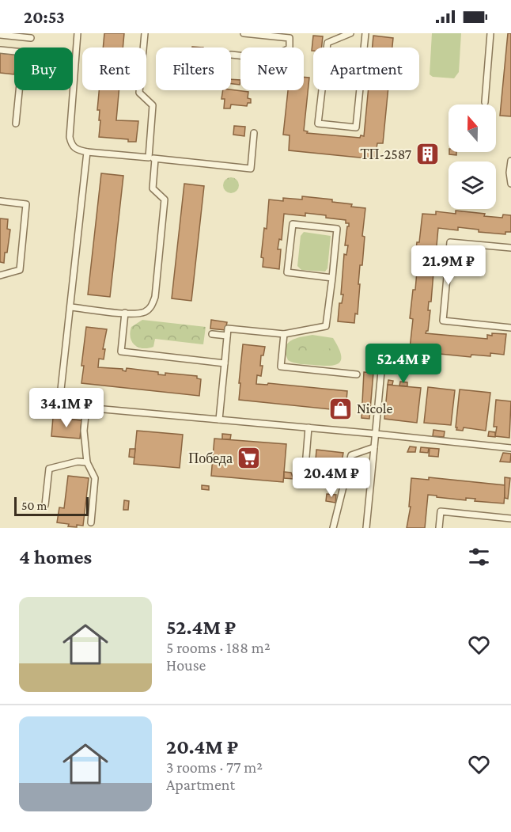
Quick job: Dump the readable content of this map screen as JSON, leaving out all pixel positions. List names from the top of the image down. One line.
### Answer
{"places":{"building":["ТП-2587"],"shop":["Nicole"],"supermarket":["Победа"]},"scale_bar":"50 m","north":"top","page":{"status":"20:53","chip":["Buy","Rent","Filters","New","Apartment"],"price":["21.9M ₽","52.4M ₽","34.1M ₽","20.4M ₽"],"scale":"50 m","heading":"4 homes","list":[{"name":"52.4M ₽","note":"5 rooms · 188 m² · House"},{"name":"20.4M ₽","note":"3 rooms · 77 m² · Apartment"}]}}
